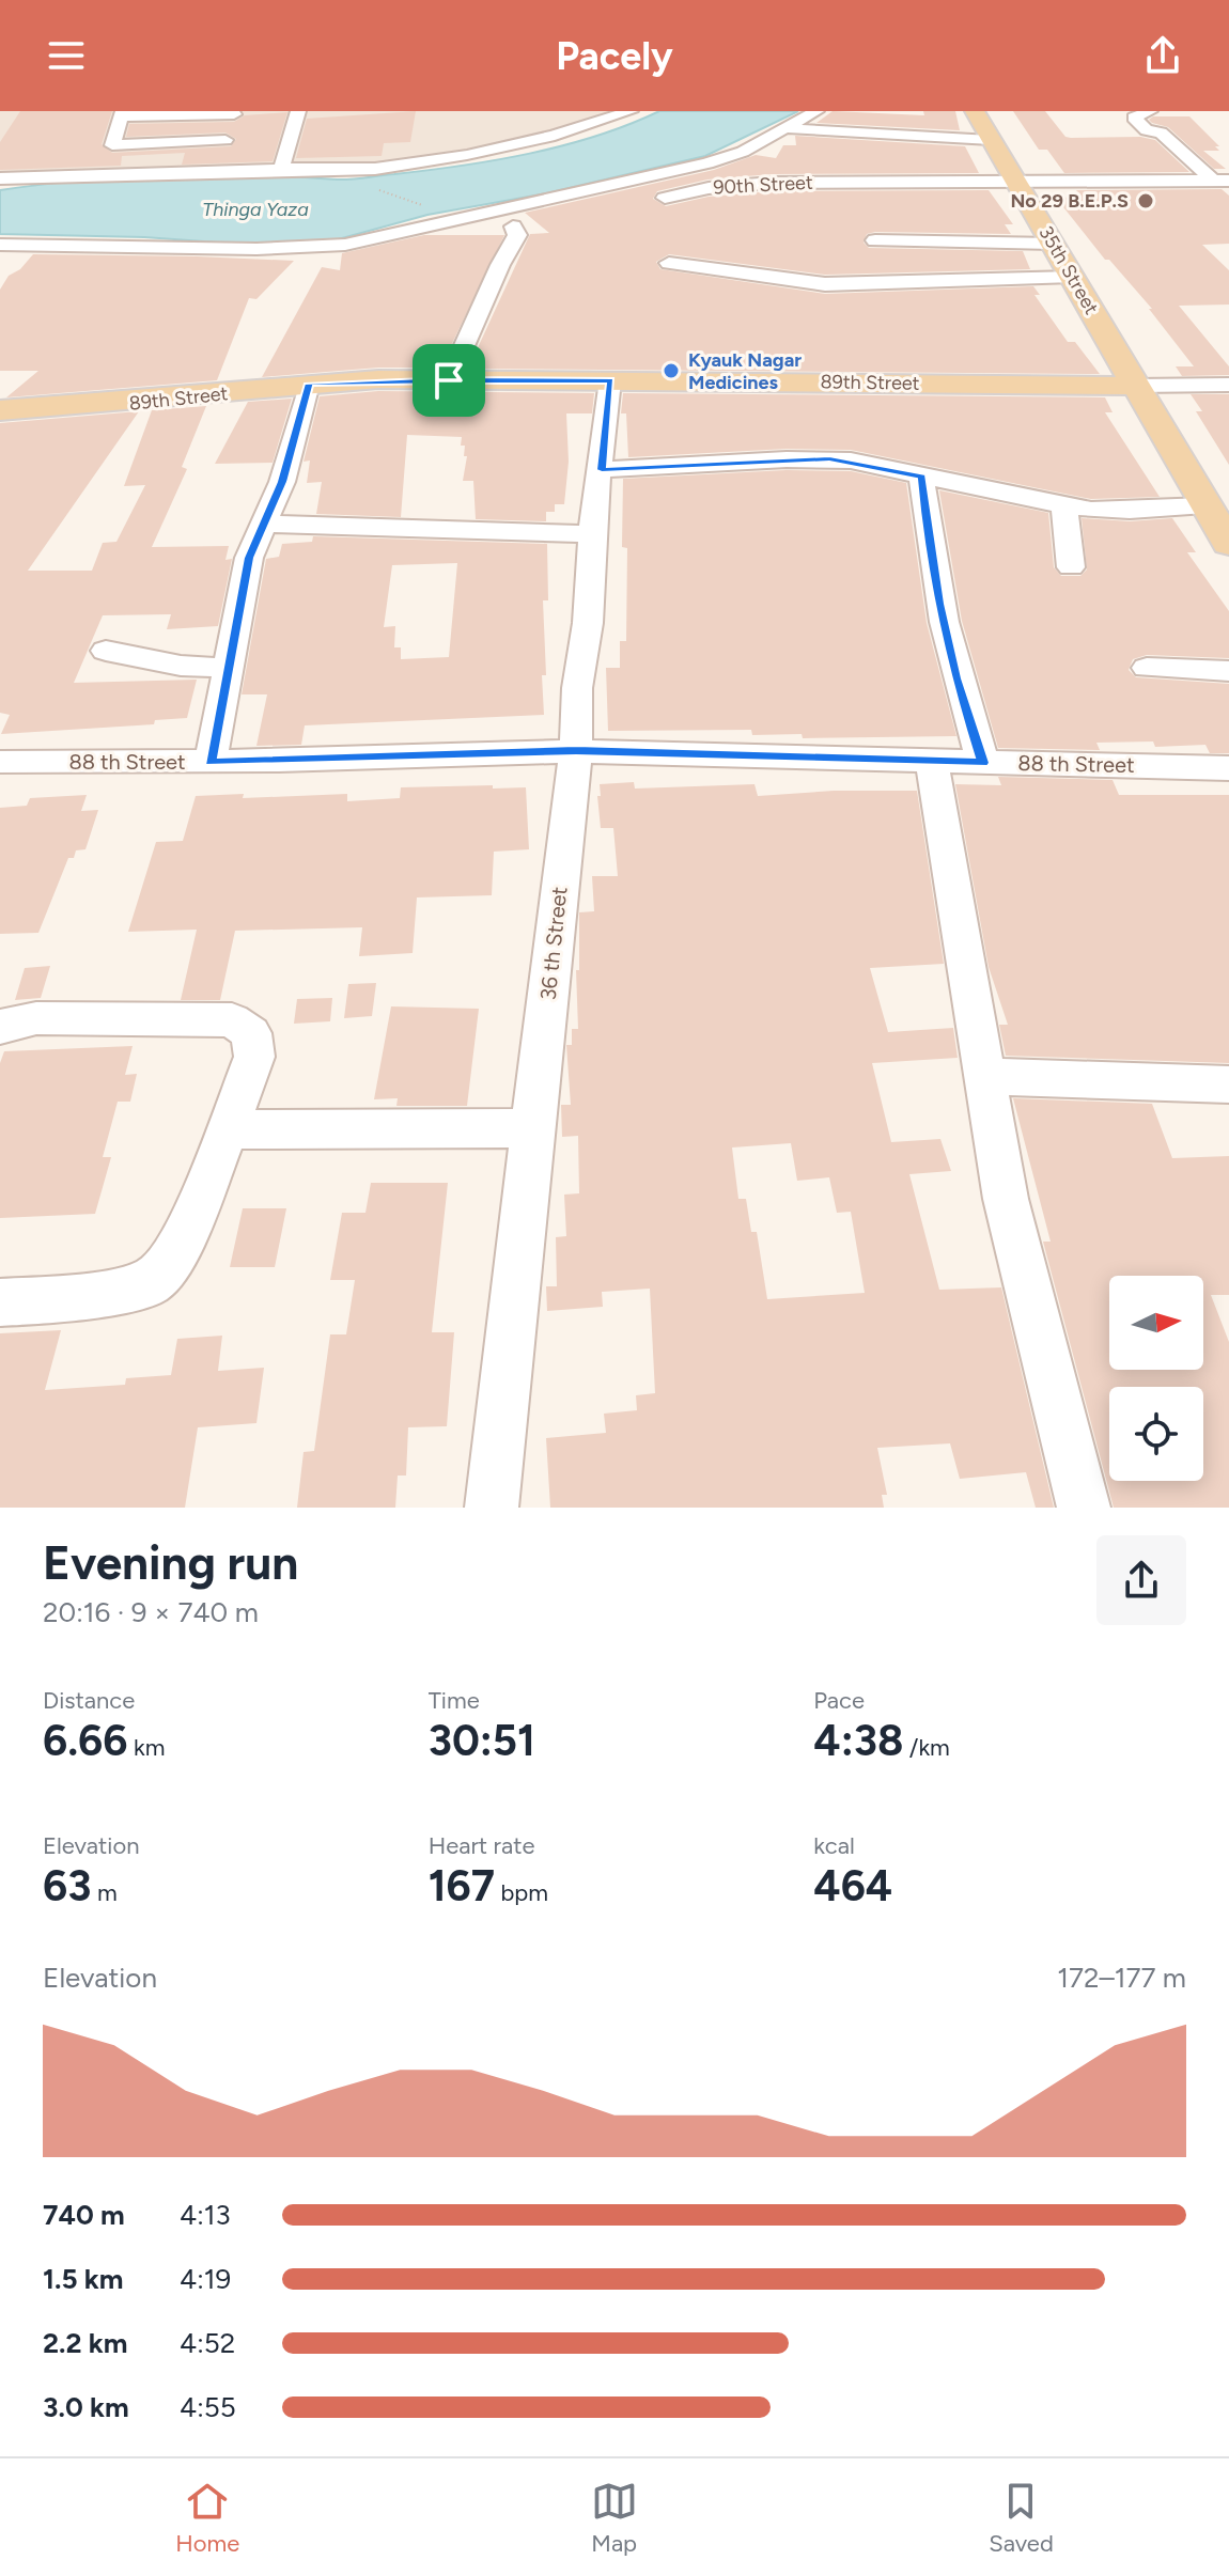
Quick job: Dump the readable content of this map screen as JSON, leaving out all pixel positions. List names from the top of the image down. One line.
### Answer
{"streets":{"main road":["35th Street","89th Street"],"street":["90th Street","88 th Street","36 th Street"]},"crossings":[["90th Street","35th Street"],["35th Street","89th Street"],["89th Street","36 th Street"],["88 th Street","36 th Street"]],"water":["Thinga Yaza"],"places":["No 29 B.E.P.S","Kyauk Nagar Medicines"],"north":"right","page":{"header":"Pacely","heading":["Evening run","20:16 · 9 × 740 m"],"stats":[["Distance","6.66 km"],["Time","30:51"],["Pace","4:38 /km"],["Elevation","63 m"],["Heart rate","167 bpm"],["kcal","464"]],"chart":["Elevation","172–177 m"],"list":[{"name":"740 m","note":"4:13"},{"name":"1.5 km","note":"4:19"},{"name":"2.2 km","note":"4:52"},{"name":"3.0 km","note":"4:55"}],"tabs":["Home","Map","Saved"]}}
